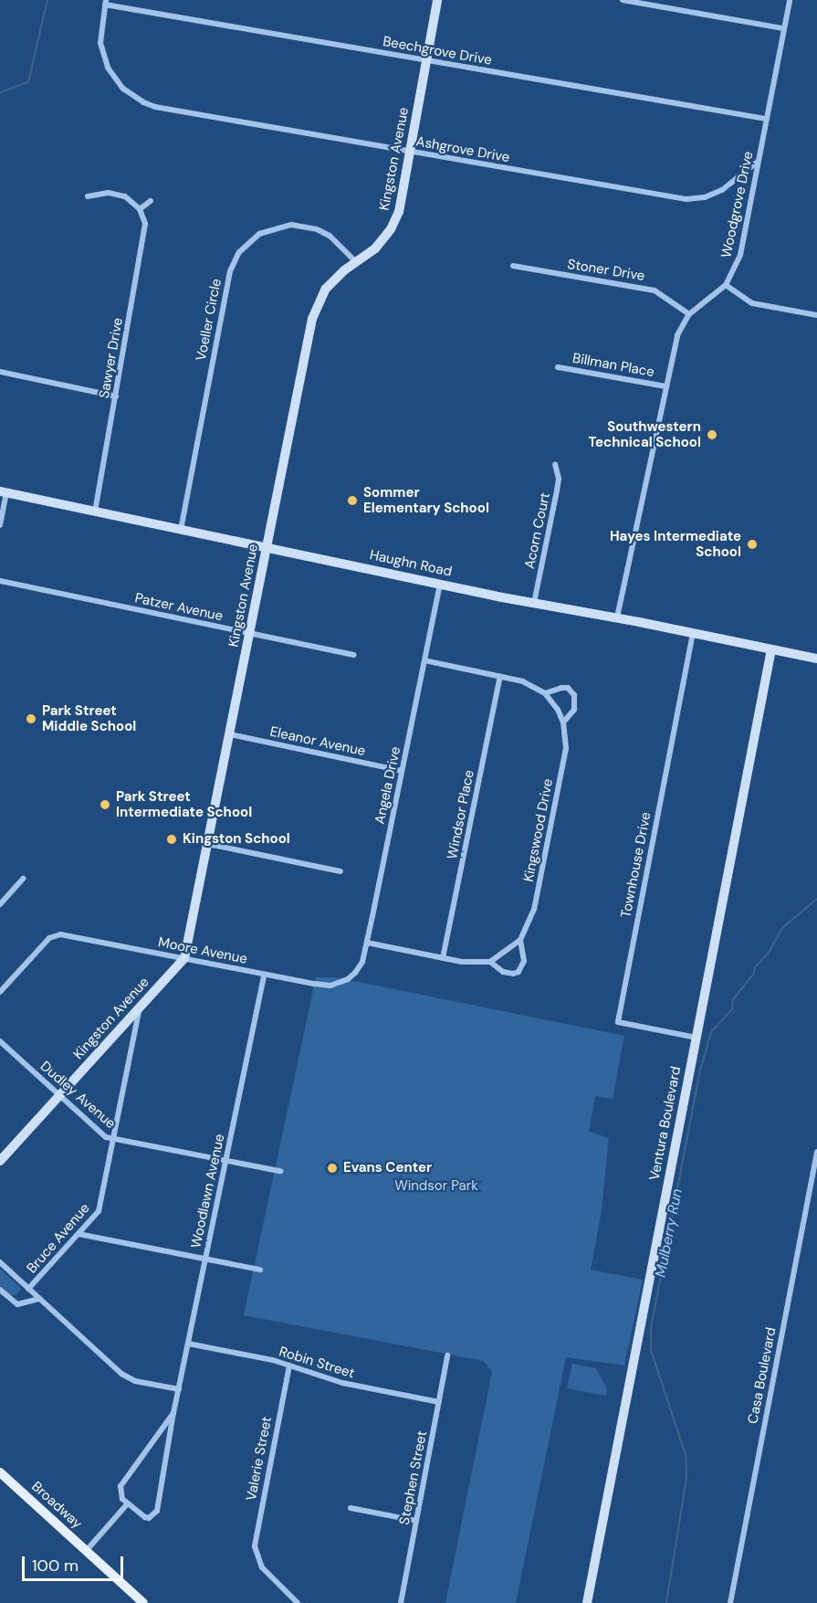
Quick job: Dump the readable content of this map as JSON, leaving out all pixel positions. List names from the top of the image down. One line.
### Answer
{"streets":{"main road":["Broadway"],"street":["Beechgrove Drive","Ashgrove Drive","Kingston Avenue","Woodgrove Drive","Stoner Drive","Voeller Circle","Sawyer Drive","Billman Place","Acorn Court","Haughn Road","Patzer Avenue","Eleanor Avenue","Angela Drive","Windsor Place","Kingswood Drive","Townhouse Drive","Moore Avenue","Dudley Avenue","Ventura Boulevard","Woodlawn Avenue","Bruce Avenue","Robin Street","Casa Boulevard","Valerie Street","Stephen Street"]},"crossings":[["Beechgrove Drive","Ashgrove Drive"],["Beechgrove Drive","Kingston Avenue"],["Beechgrove Drive","Woodgrove Drive"],["Ashgrove Drive","Kingston Avenue"],["Ashgrove Drive","Woodgrove Drive"],["Kingston Avenue","Voeller Circle"],["Kingston Avenue","Haughn Road"],["Kingston Avenue","Patzer Avenue"],["Kingston Avenue","Eleanor Avenue"],["Kingston Avenue","Moore Avenue"],["Kingston Avenue","Dudley Avenue"],["Kingston Avenue","Bruce Avenue"],["Woodgrove Drive","Stoner Drive"],["Woodgrove Drive","Billman Place"],["Woodgrove Drive","Haughn Road"],["Voeller Circle","Haughn Road"],["Sawyer Drive","Haughn Road"],["Acorn Court","Haughn Road"],["Haughn Road","Angela Drive"],["Haughn Road","Townhouse Drive"],["Haughn Road","Ventura Boulevard"],["Eleanor Avenue","Angela Drive"],["Angela Drive","Kingswood Drive"],["Angela Drive","Moore Avenue"],["Windsor Place","Kingswood Drive"],["Townhouse Drive","Ventura Boulevard"],["Moore Avenue","Woodlawn Avenue"],["Dudley Avenue","Woodlawn Avenue"],["Dudley Avenue","Bruce Avenue"],["Woodlawn Avenue","Robin Street"],["Robin Street","Valerie Street"],["Robin Street","Stephen Street"]],"water":["Mulberry Run"],"parks":["Windsor Park"],"places":["Southwestern Technical School","Sommer Elementary School","Hayes Intermediate School","Park Street Middle School","Park Street Intermediate School","Kingston School","Evans Center"],"scale_bar":"100 m"}
